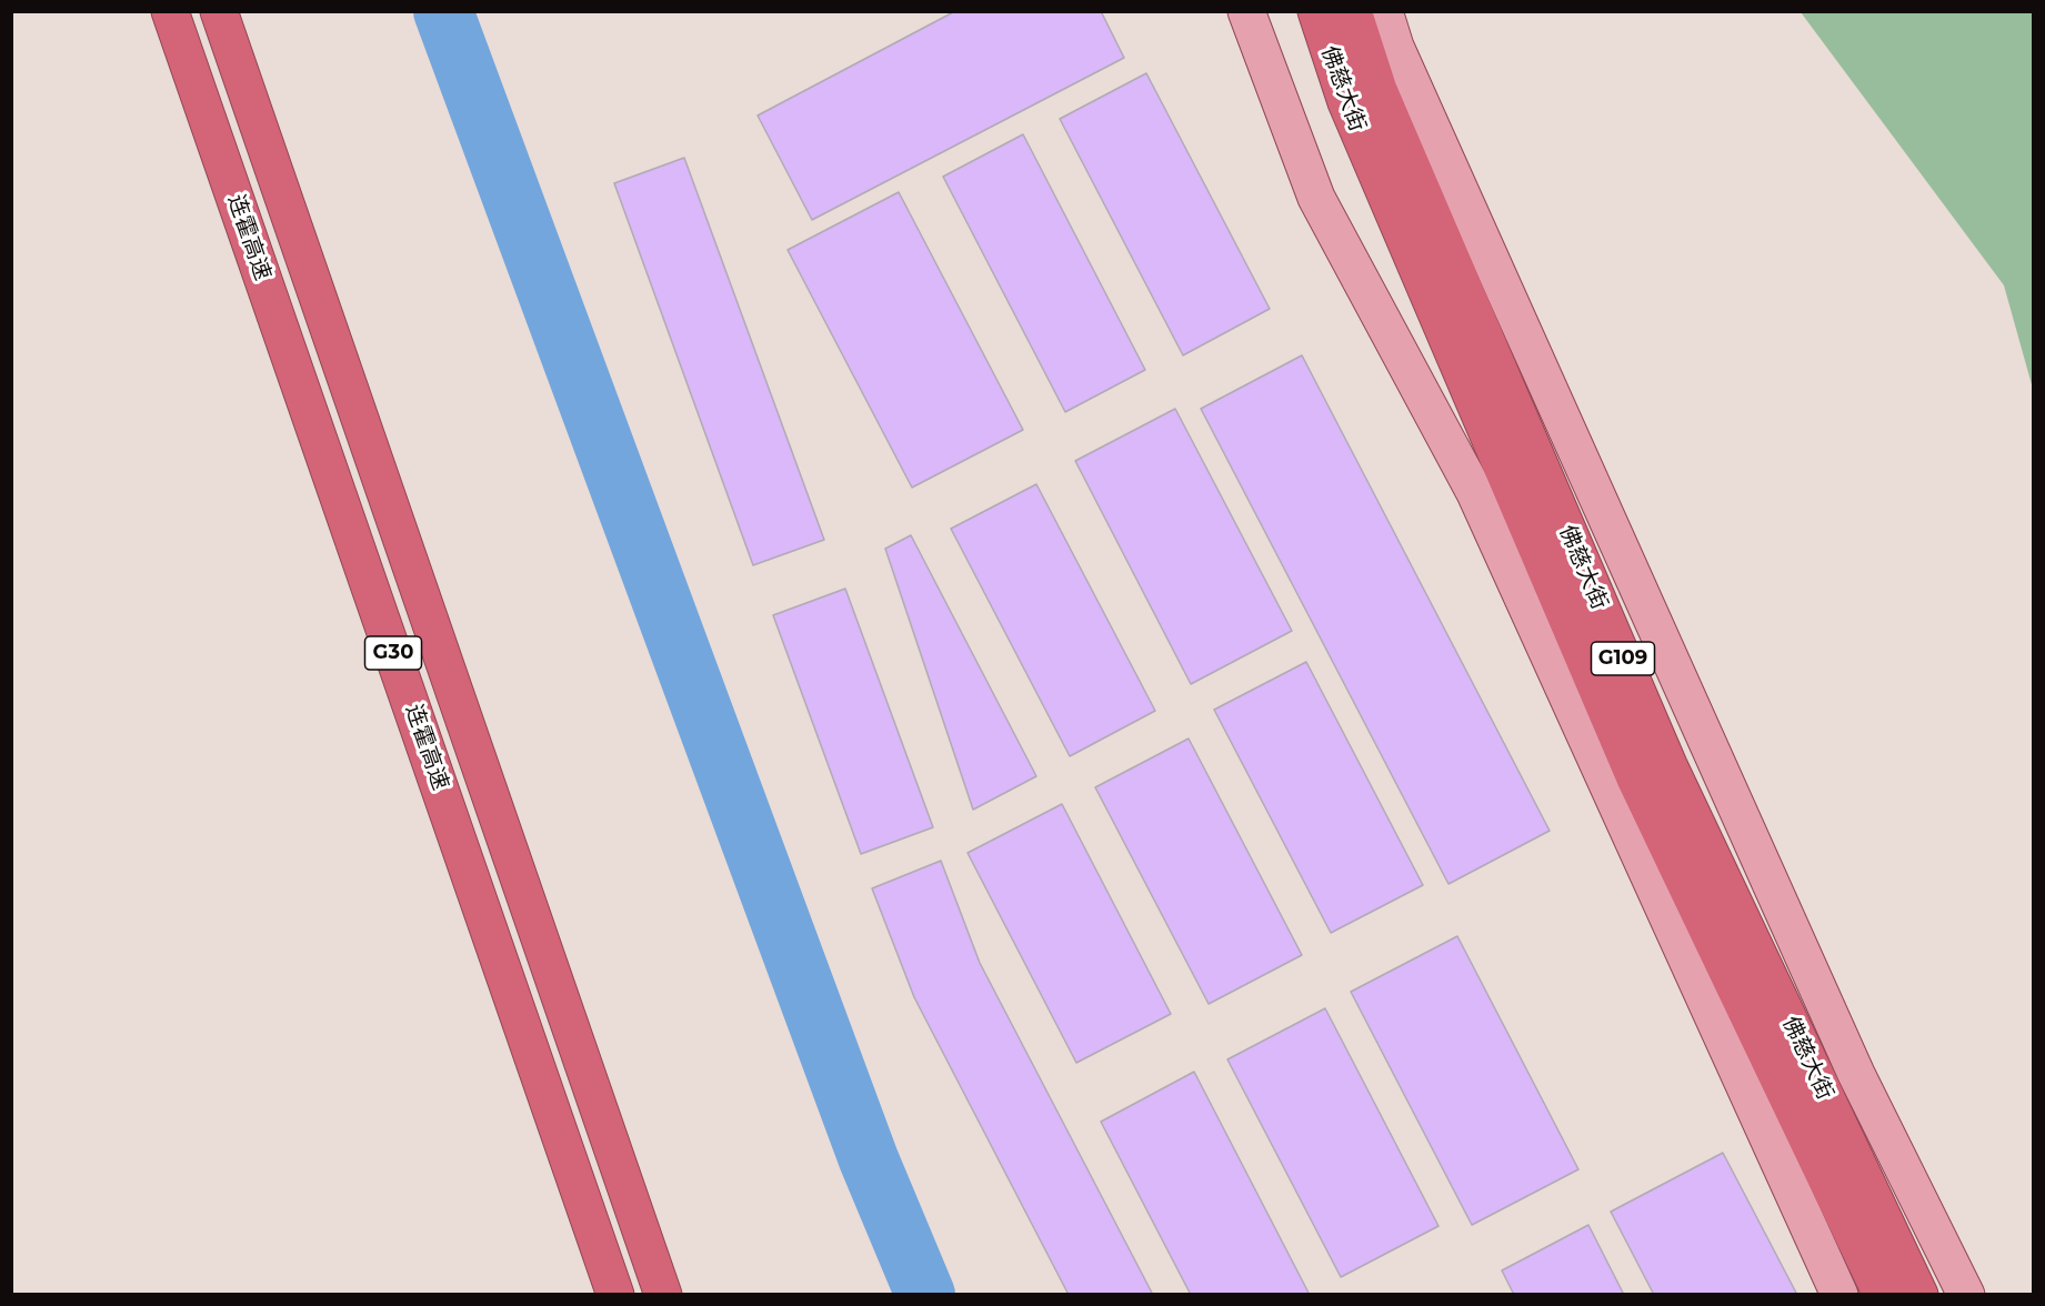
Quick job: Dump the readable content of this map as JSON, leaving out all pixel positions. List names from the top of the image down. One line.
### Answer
{"streets":{"highway":["佛慈大街","连霍高速","G30","G109"]}}
